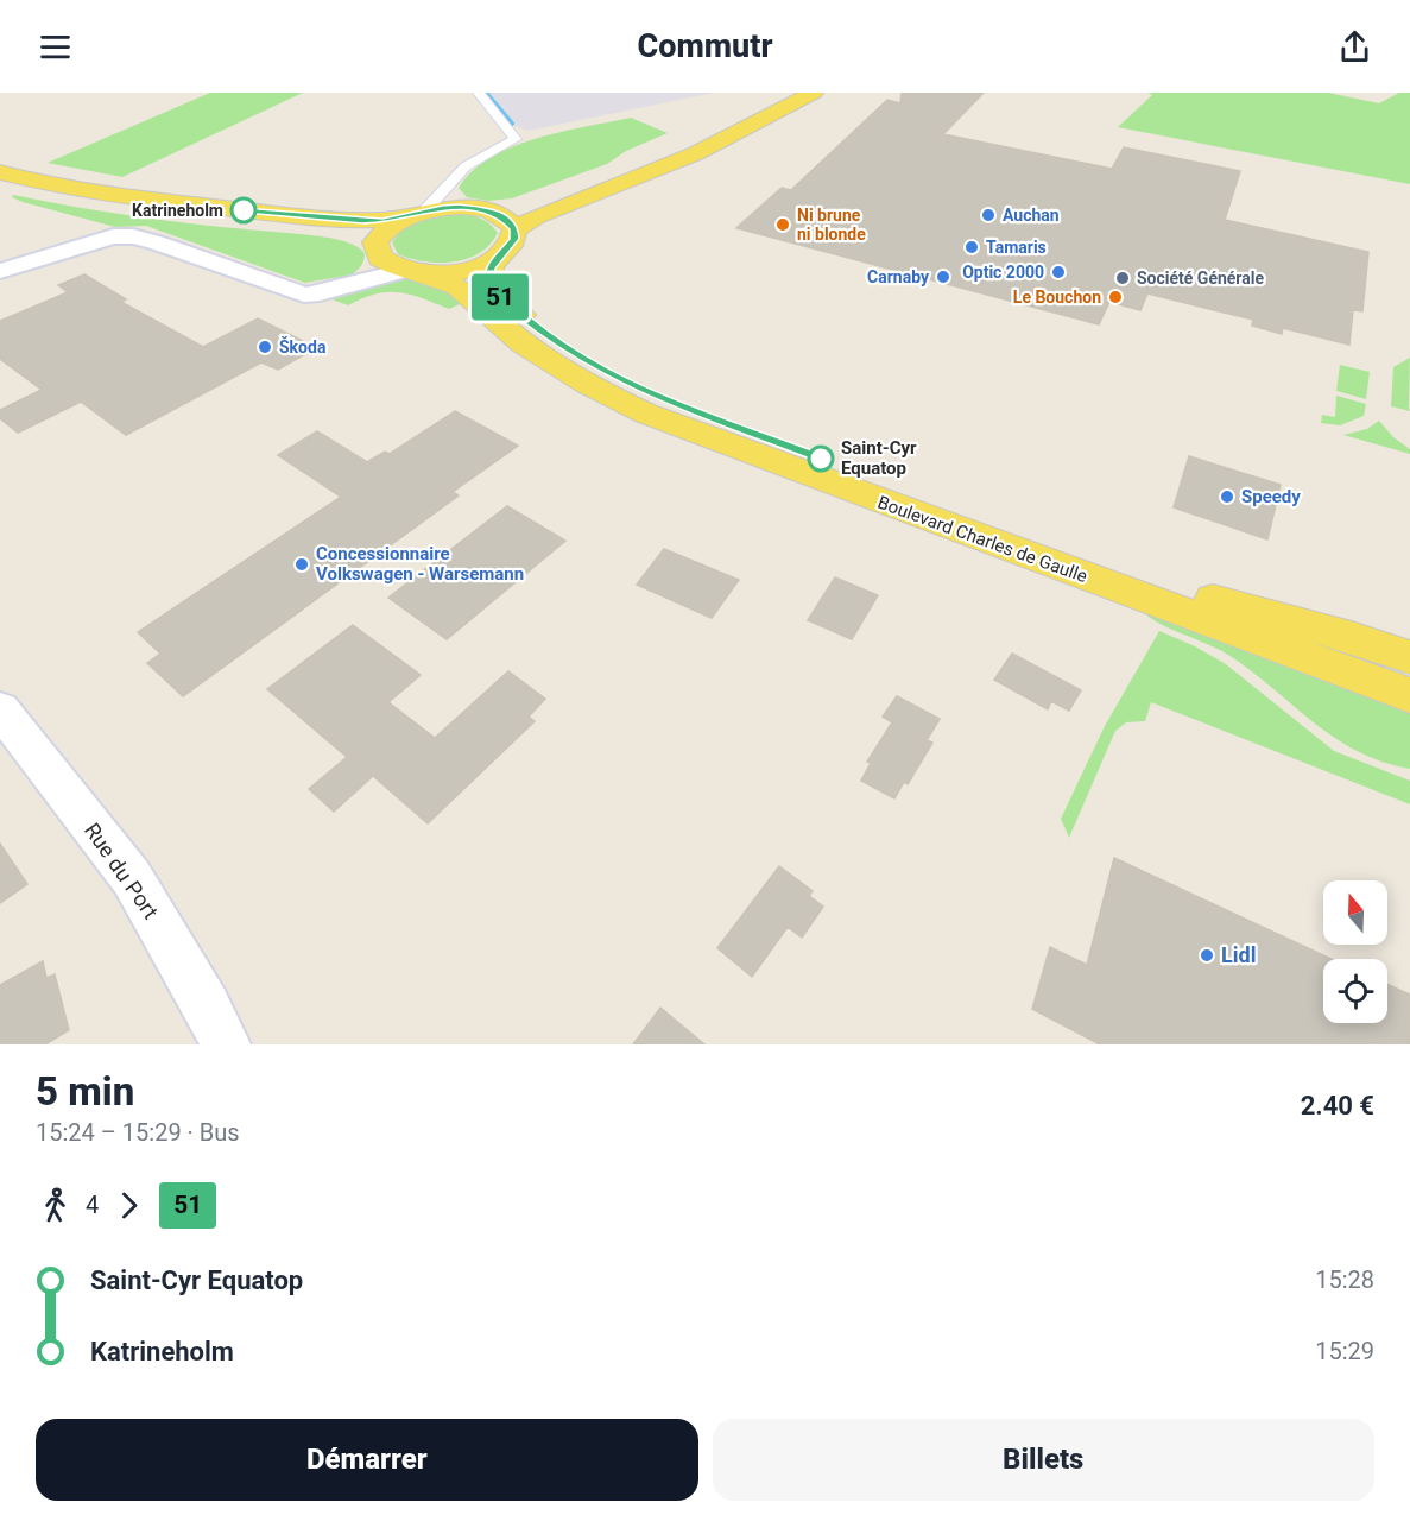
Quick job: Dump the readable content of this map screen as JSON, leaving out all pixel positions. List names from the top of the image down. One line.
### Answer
{"streets":{"main road":["Boulevard Charles de Gaulle"],"street":["Rue du Port"]},"places":["Katrineholm","Auchan","Ni brune ni blonde","Tamaris","Optic 2000","Carnaby","Société Générale","Le Bouchon","Škoda","Saint-Cyr Equatop","Speedy","Concessionnaire Volkswagen - Warsemann","Lidl"],"lines":["bus line 51"],"north":"top","page":{"header":"Commutr","on_map":"51","heading":["5 min","15:24 – 15:29 · Bus","2.40 €"],"legs":["4","51"],"list":[{"name":"Saint-Cyr Equatop","value":"15:28"},{"name":"Katrineholm","value":"15:29"}],"buttons":["Démarrer","Billets"]}}
